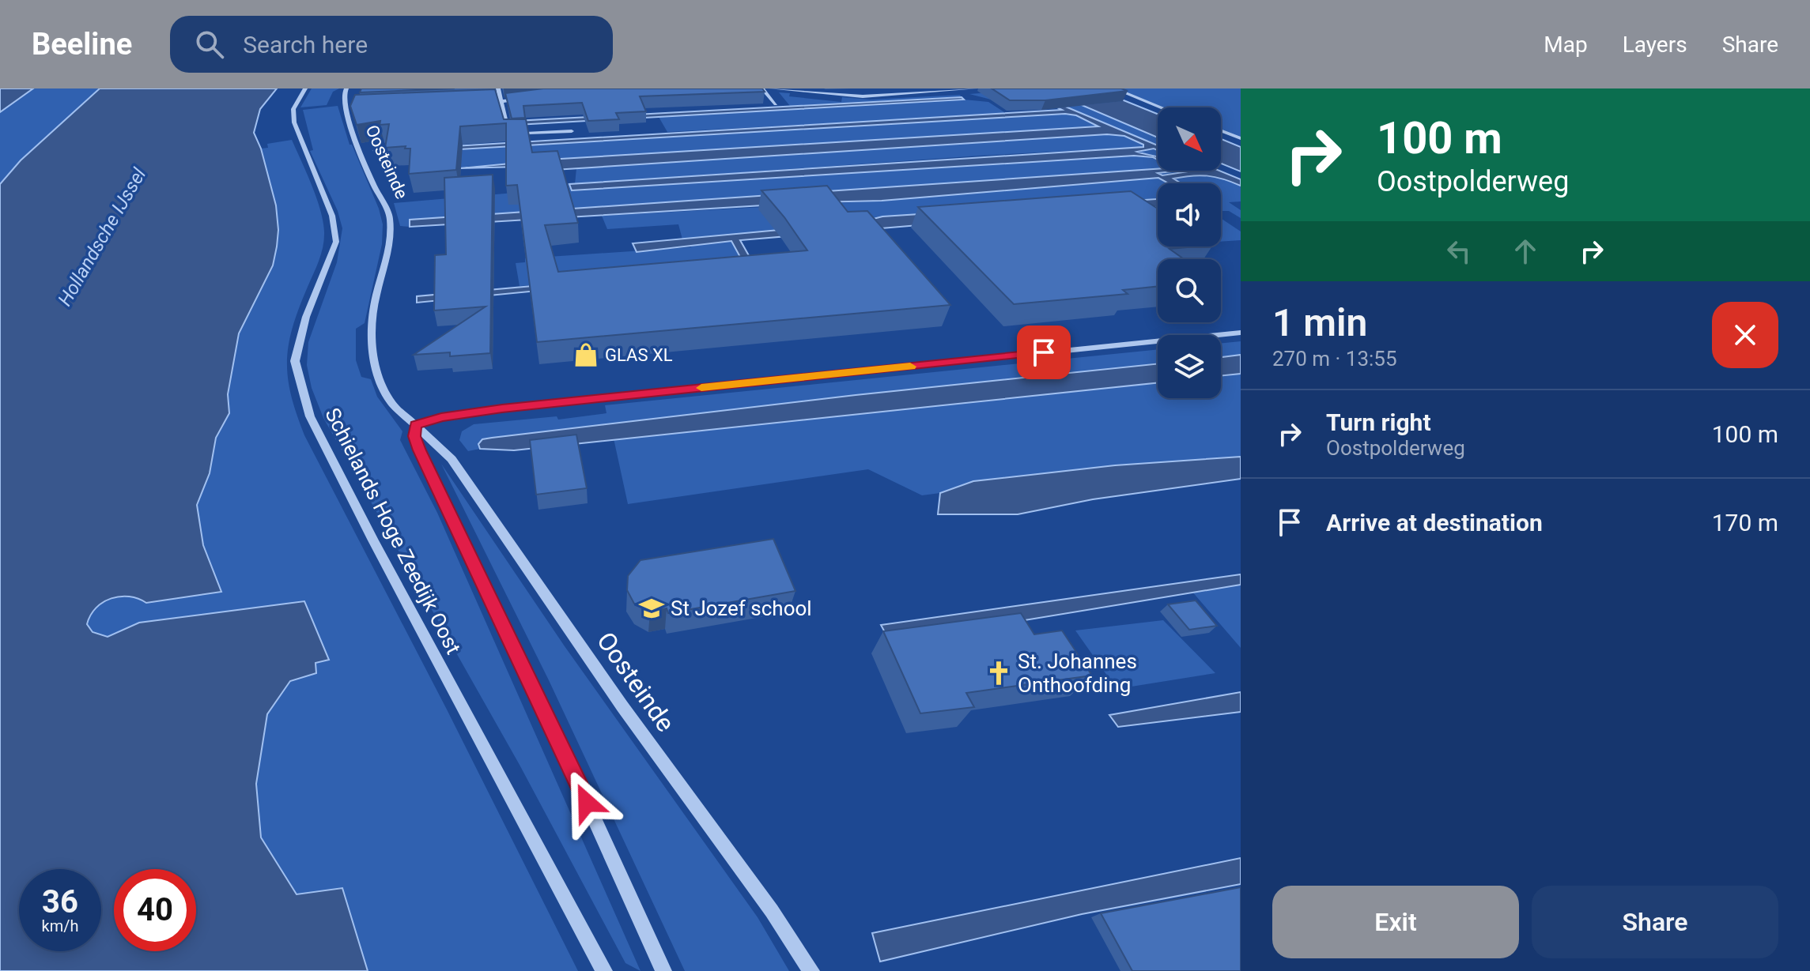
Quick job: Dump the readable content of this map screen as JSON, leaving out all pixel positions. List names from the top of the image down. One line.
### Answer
{"streets":{"street":["Oosteinde","Schielands Hoge Zeedijk Oost"]},"water":["Hollandsche IJssel"],"places":{"shop":["GLAS XL"],"school or university":["St Jozef school"],"church":["St. Johannes Onthoofding"]},"north":"bottom right","page":{"header":"Beeline","search":"Search here","nav":["Map","Layers","Share"],"turn":["100 m","Oostpolderweg"],"heading":["1 min","270 m · 13:55"],"list":[{"name":"Turn right","note":"Oostpolderweg","value":"100 m"},{"name":"Arrive at destination","value":"170 m"}],"speed":"36 km/h","limit":"40","buttons":["Exit","Share"]}}
